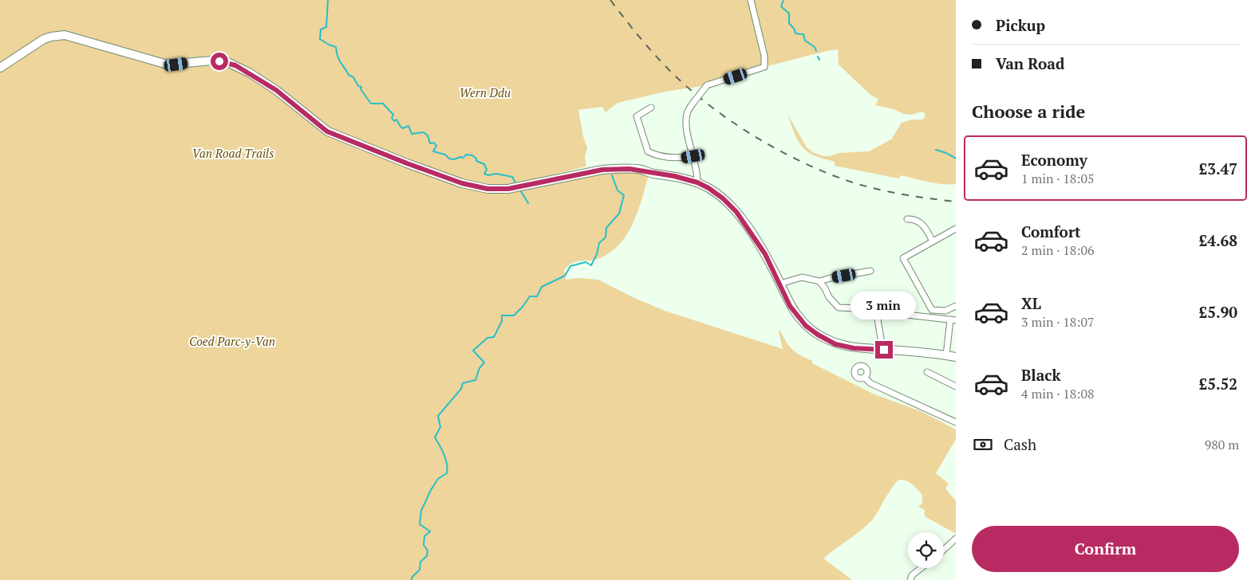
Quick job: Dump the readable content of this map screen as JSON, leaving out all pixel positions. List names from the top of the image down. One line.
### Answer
{"parks":["Wern Ddu","Van Road Trails","Coed Parc-y-Van"],"page":{"banner":["Pickup","Van Road"],"heading":"Choose a ride","list":[{"name":"Economy","note":"1 min · 18:05","value":"£3.47"},{"name":"Comfort","note":"2 min · 18:06","value":"£4.68"},{"name":"XL","note":"3 min · 18:07","value":"£5.90"},{"name":"Black","note":"4 min · 18:08","value":"£5.52"}],"bubble":"3 min","pay":["Cash","980 m"],"buttons":"Confirm"}}
